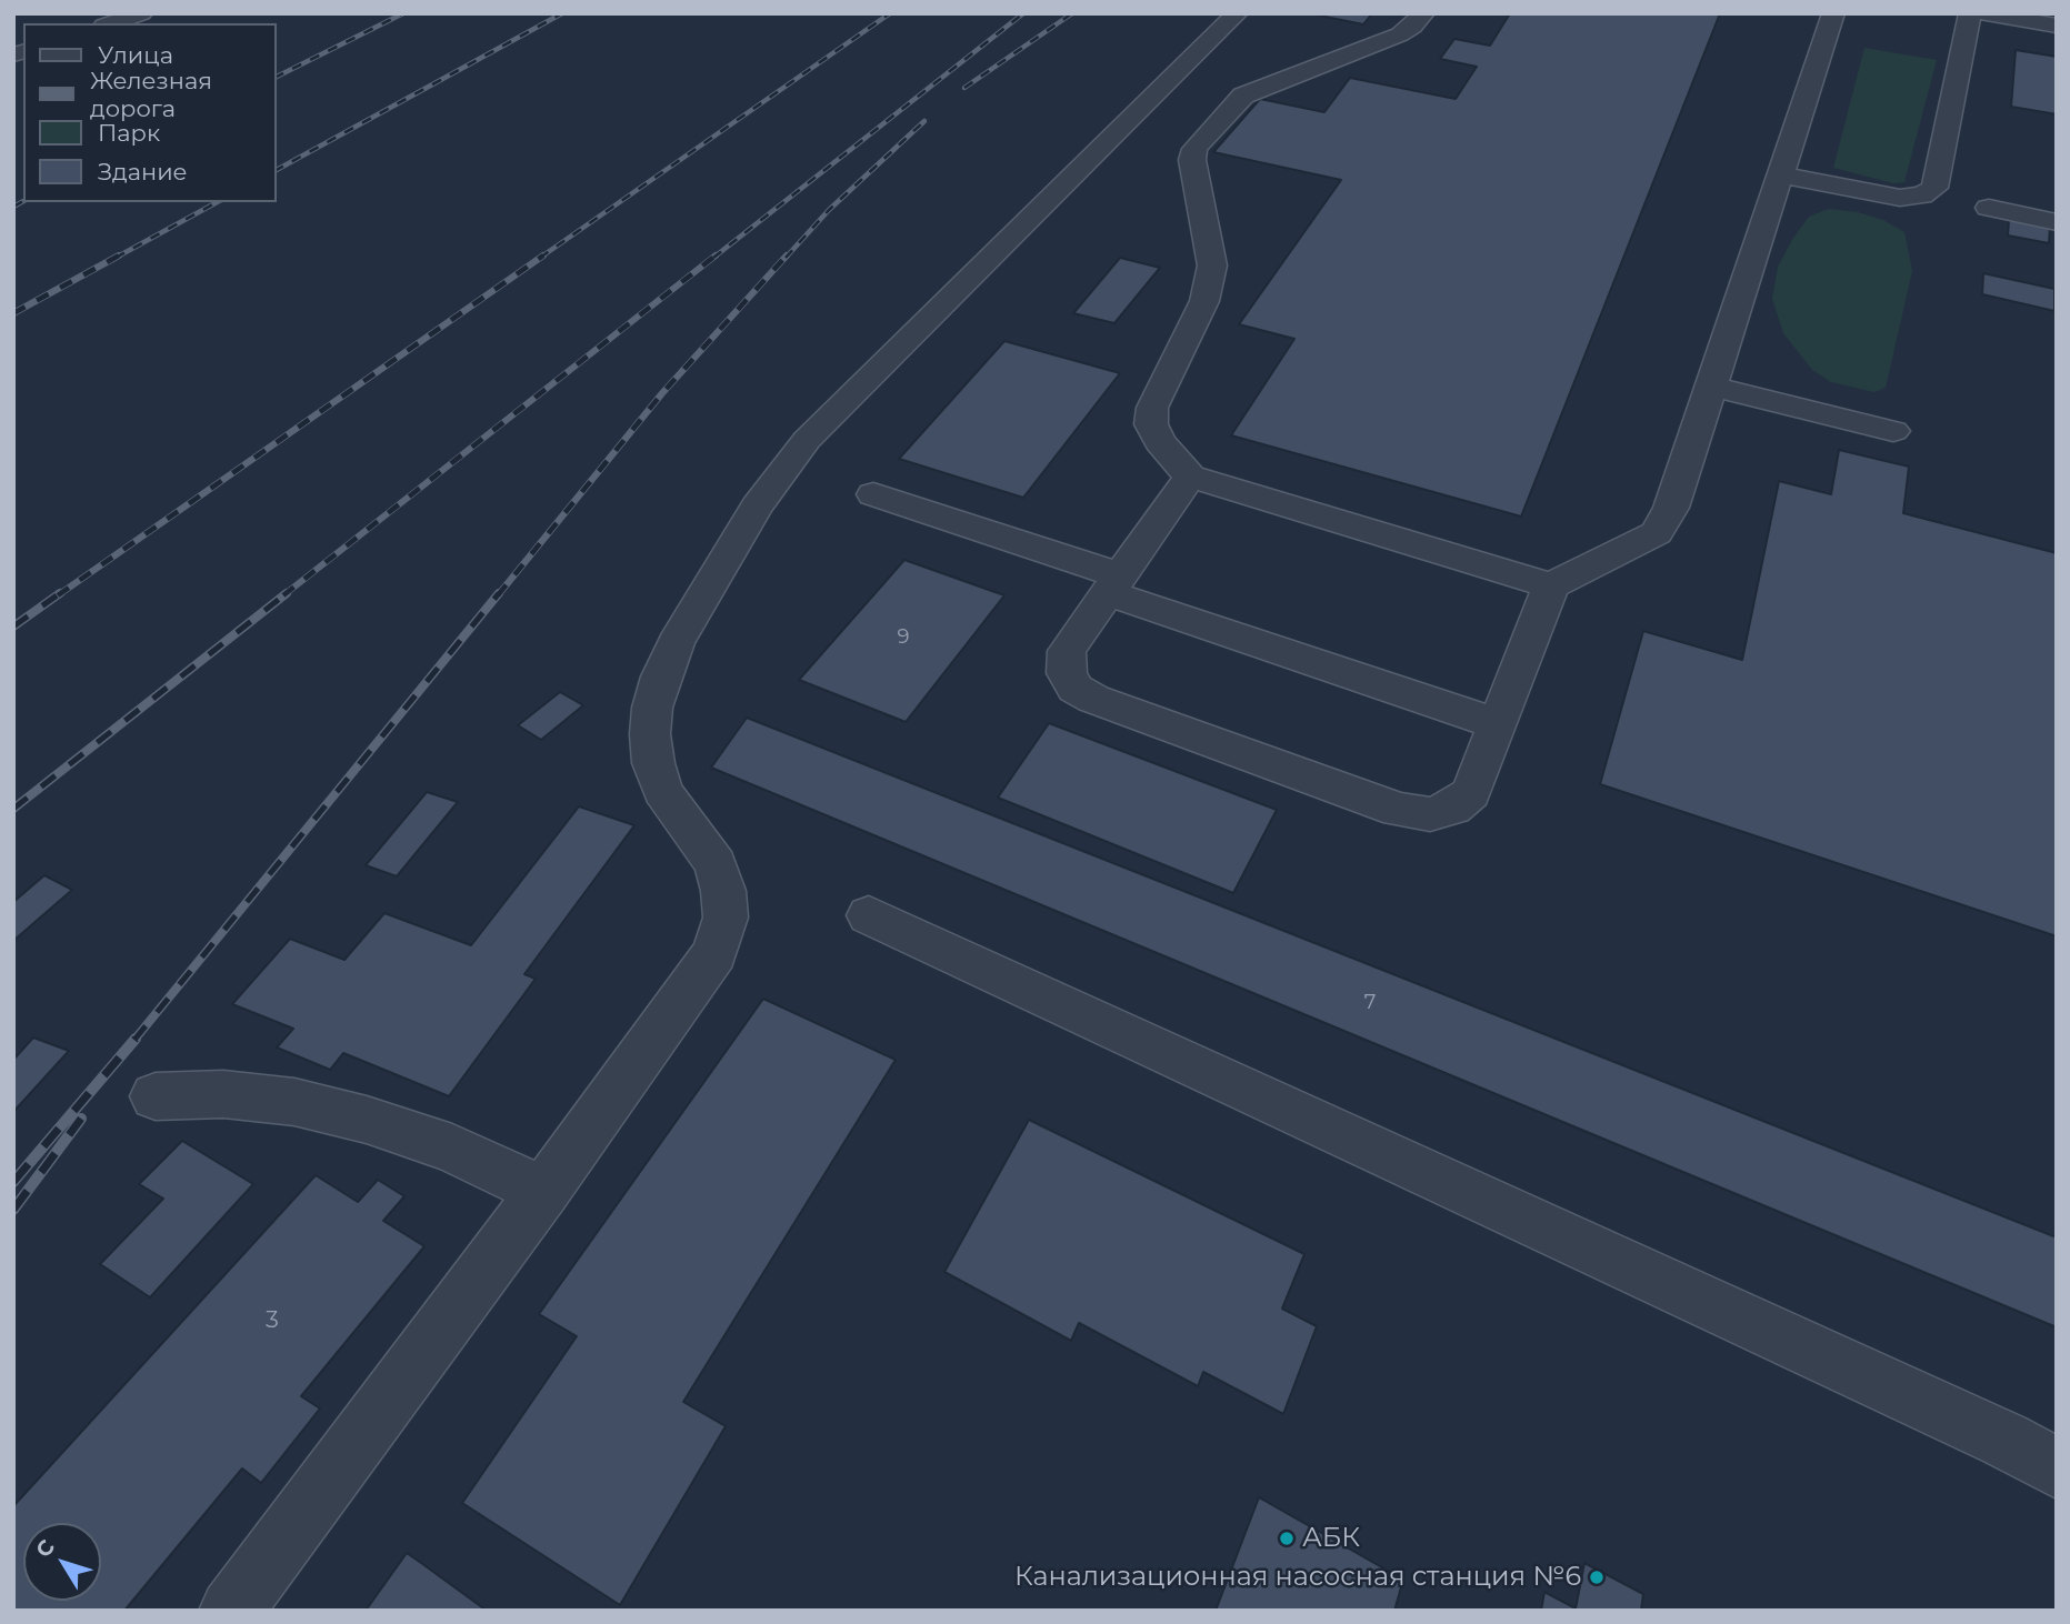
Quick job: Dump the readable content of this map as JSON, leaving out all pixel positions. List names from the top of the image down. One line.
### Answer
{"places":["АБК","Канализационная насосная станция №6"],"house_numbers":["9","7","3"],"legend":["Улица","Железная дорога","Парк","Здание"],"north":"top left"}
